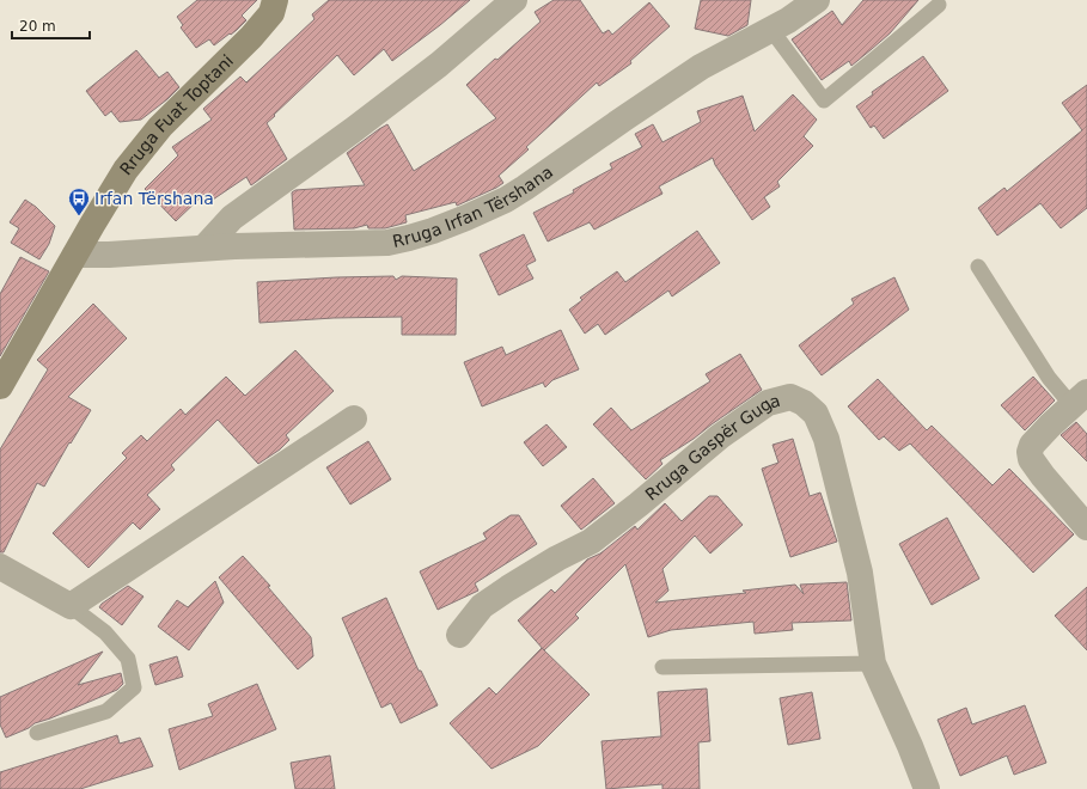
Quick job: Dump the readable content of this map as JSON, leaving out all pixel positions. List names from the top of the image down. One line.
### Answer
{"streets":{"street":["Rruga Fuat Toptani","Rruga Irfan Tërshana","Rruga Gaspër Guga"]},"crossings":[["Rruga Fuat Toptani","Rruga Irfan Tërshana"]],"places":{"bus stop":["Irfan Tërshana"]},"scale_bar":"20 m"}
